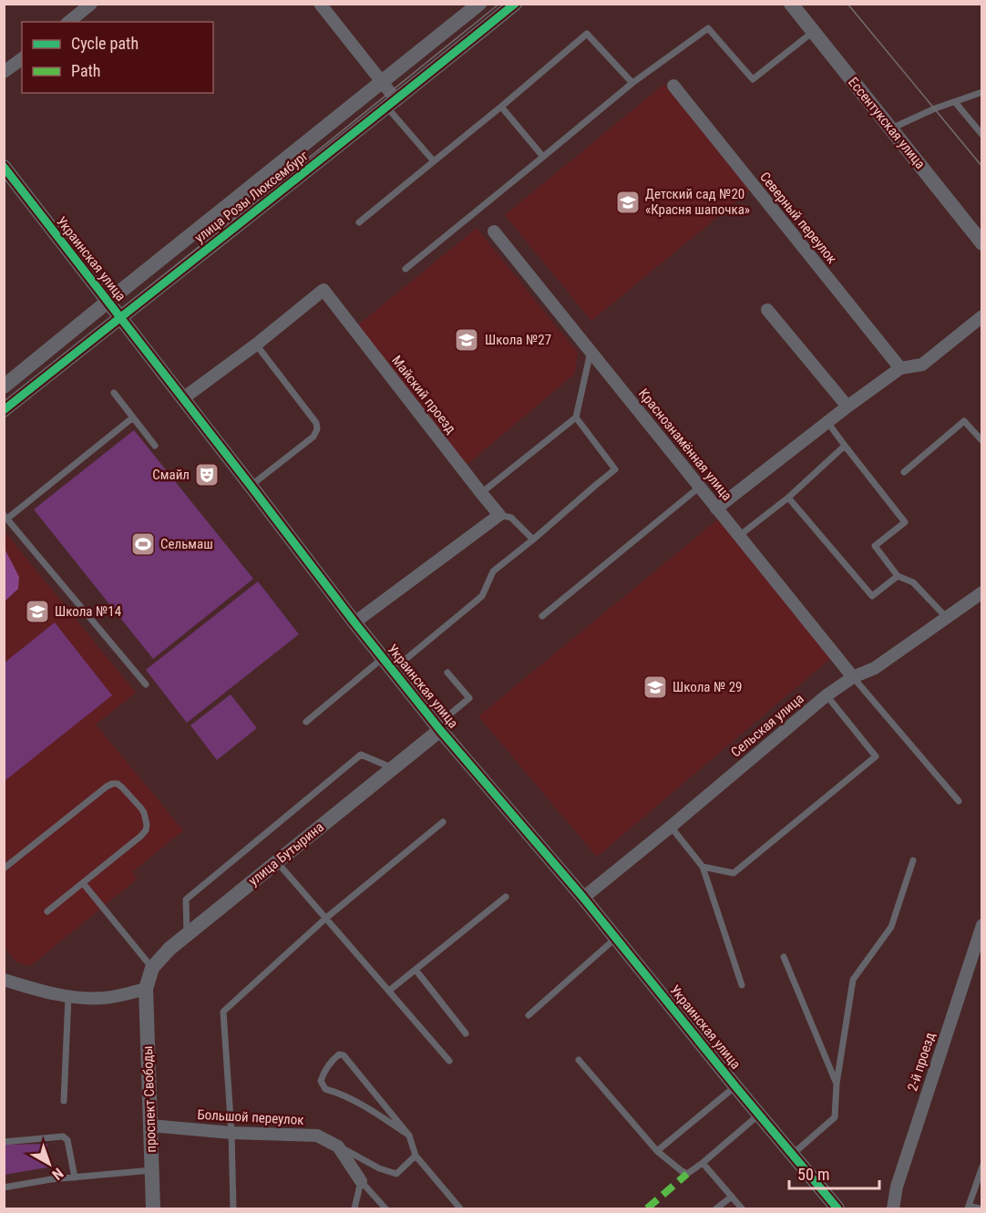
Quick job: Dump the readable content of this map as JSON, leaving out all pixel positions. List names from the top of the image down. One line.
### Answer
{"streets":{"street":["Ессентукская улица","улица Розы Люксембург","Северный переулок","Украинская улица","Майский проезд","Краснознамённая улица","Сельская улица","улица Бутырина","2-й проезд","проспект Свободы","Большой переулок"]},"crossings":[["улица Розы Люксембург","Украинская улица"],["Украинская улица","Майский проезд"],["Украинская улица","Сельская улица"],["Украинская улица","улица Бутырина"],["Краснознамённая улица","Сельская улица"],["улица Бутырина","проспект Свободы"],["проспект Свободы","Большой переулок"]],"places":{"school or university":["Детский сад №20 «Красня шапочка»","Школа №27","Школа №14","Школа № 29"],"theatre":["Смайл"],"sports":["Сельмаш"]},"legend":["Cycle path","Path"],"scale_bar":"50 m","north":"bottom right"}
